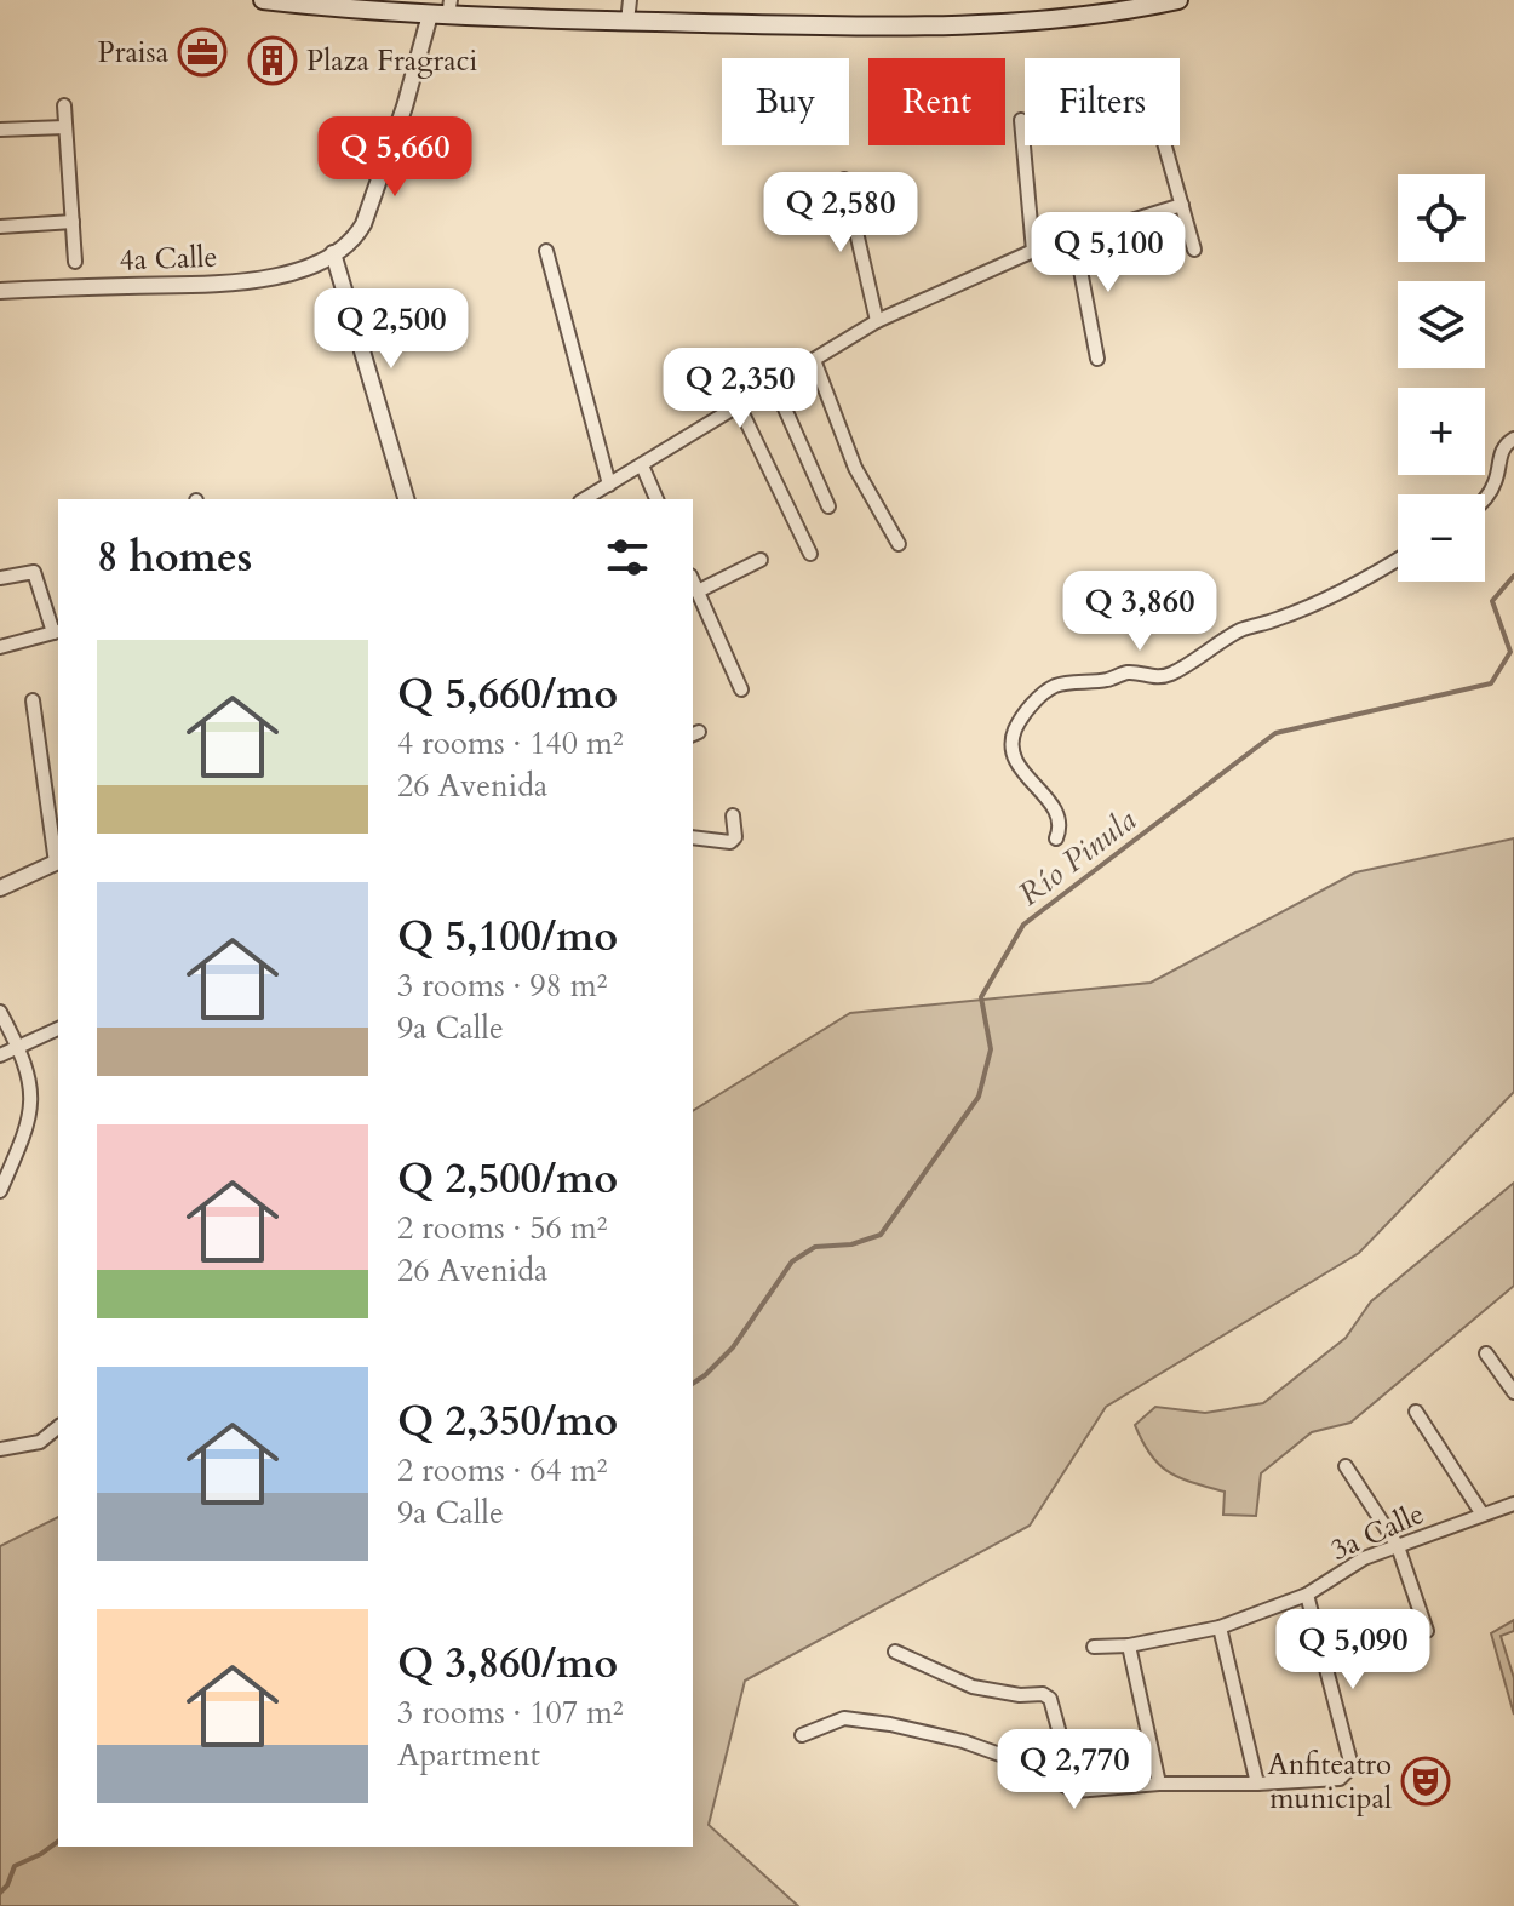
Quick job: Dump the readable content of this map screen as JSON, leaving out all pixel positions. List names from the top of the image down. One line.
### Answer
{"streets":{"street":["4a Calle","3a Calle"]},"water":["Río Pinula"],"places":{"office":["Praisa"],"building":["Plaza Fragraci"],"theatre":["Anfiteatro municipal"]},"page":{"chip":["Buy","Rent","Filters"],"price":["Q 5,660","Q 2,580","Q 5,100","Q 2,500","Q 2,350","Q 3,860","Q 5,090","Q 2,770"],"map_buttons":["+","−"],"heading":"8 homes","list":[{"name":"Q 5,660/mo","note":"4 rooms · 140 m² · 26 Avenida"},{"name":"Q 5,100/mo","note":"3 rooms · 98 m² · 9a Calle"},{"name":"Q 2,500/mo","note":"2 rooms · 56 m² · 26 Avenida"},{"name":"Q 2,350/mo","note":"2 rooms · 64 m² · 9a Calle"},{"name":"Q 3,860/mo","note":"3 rooms · 107 m² · Apartment"}]}}
